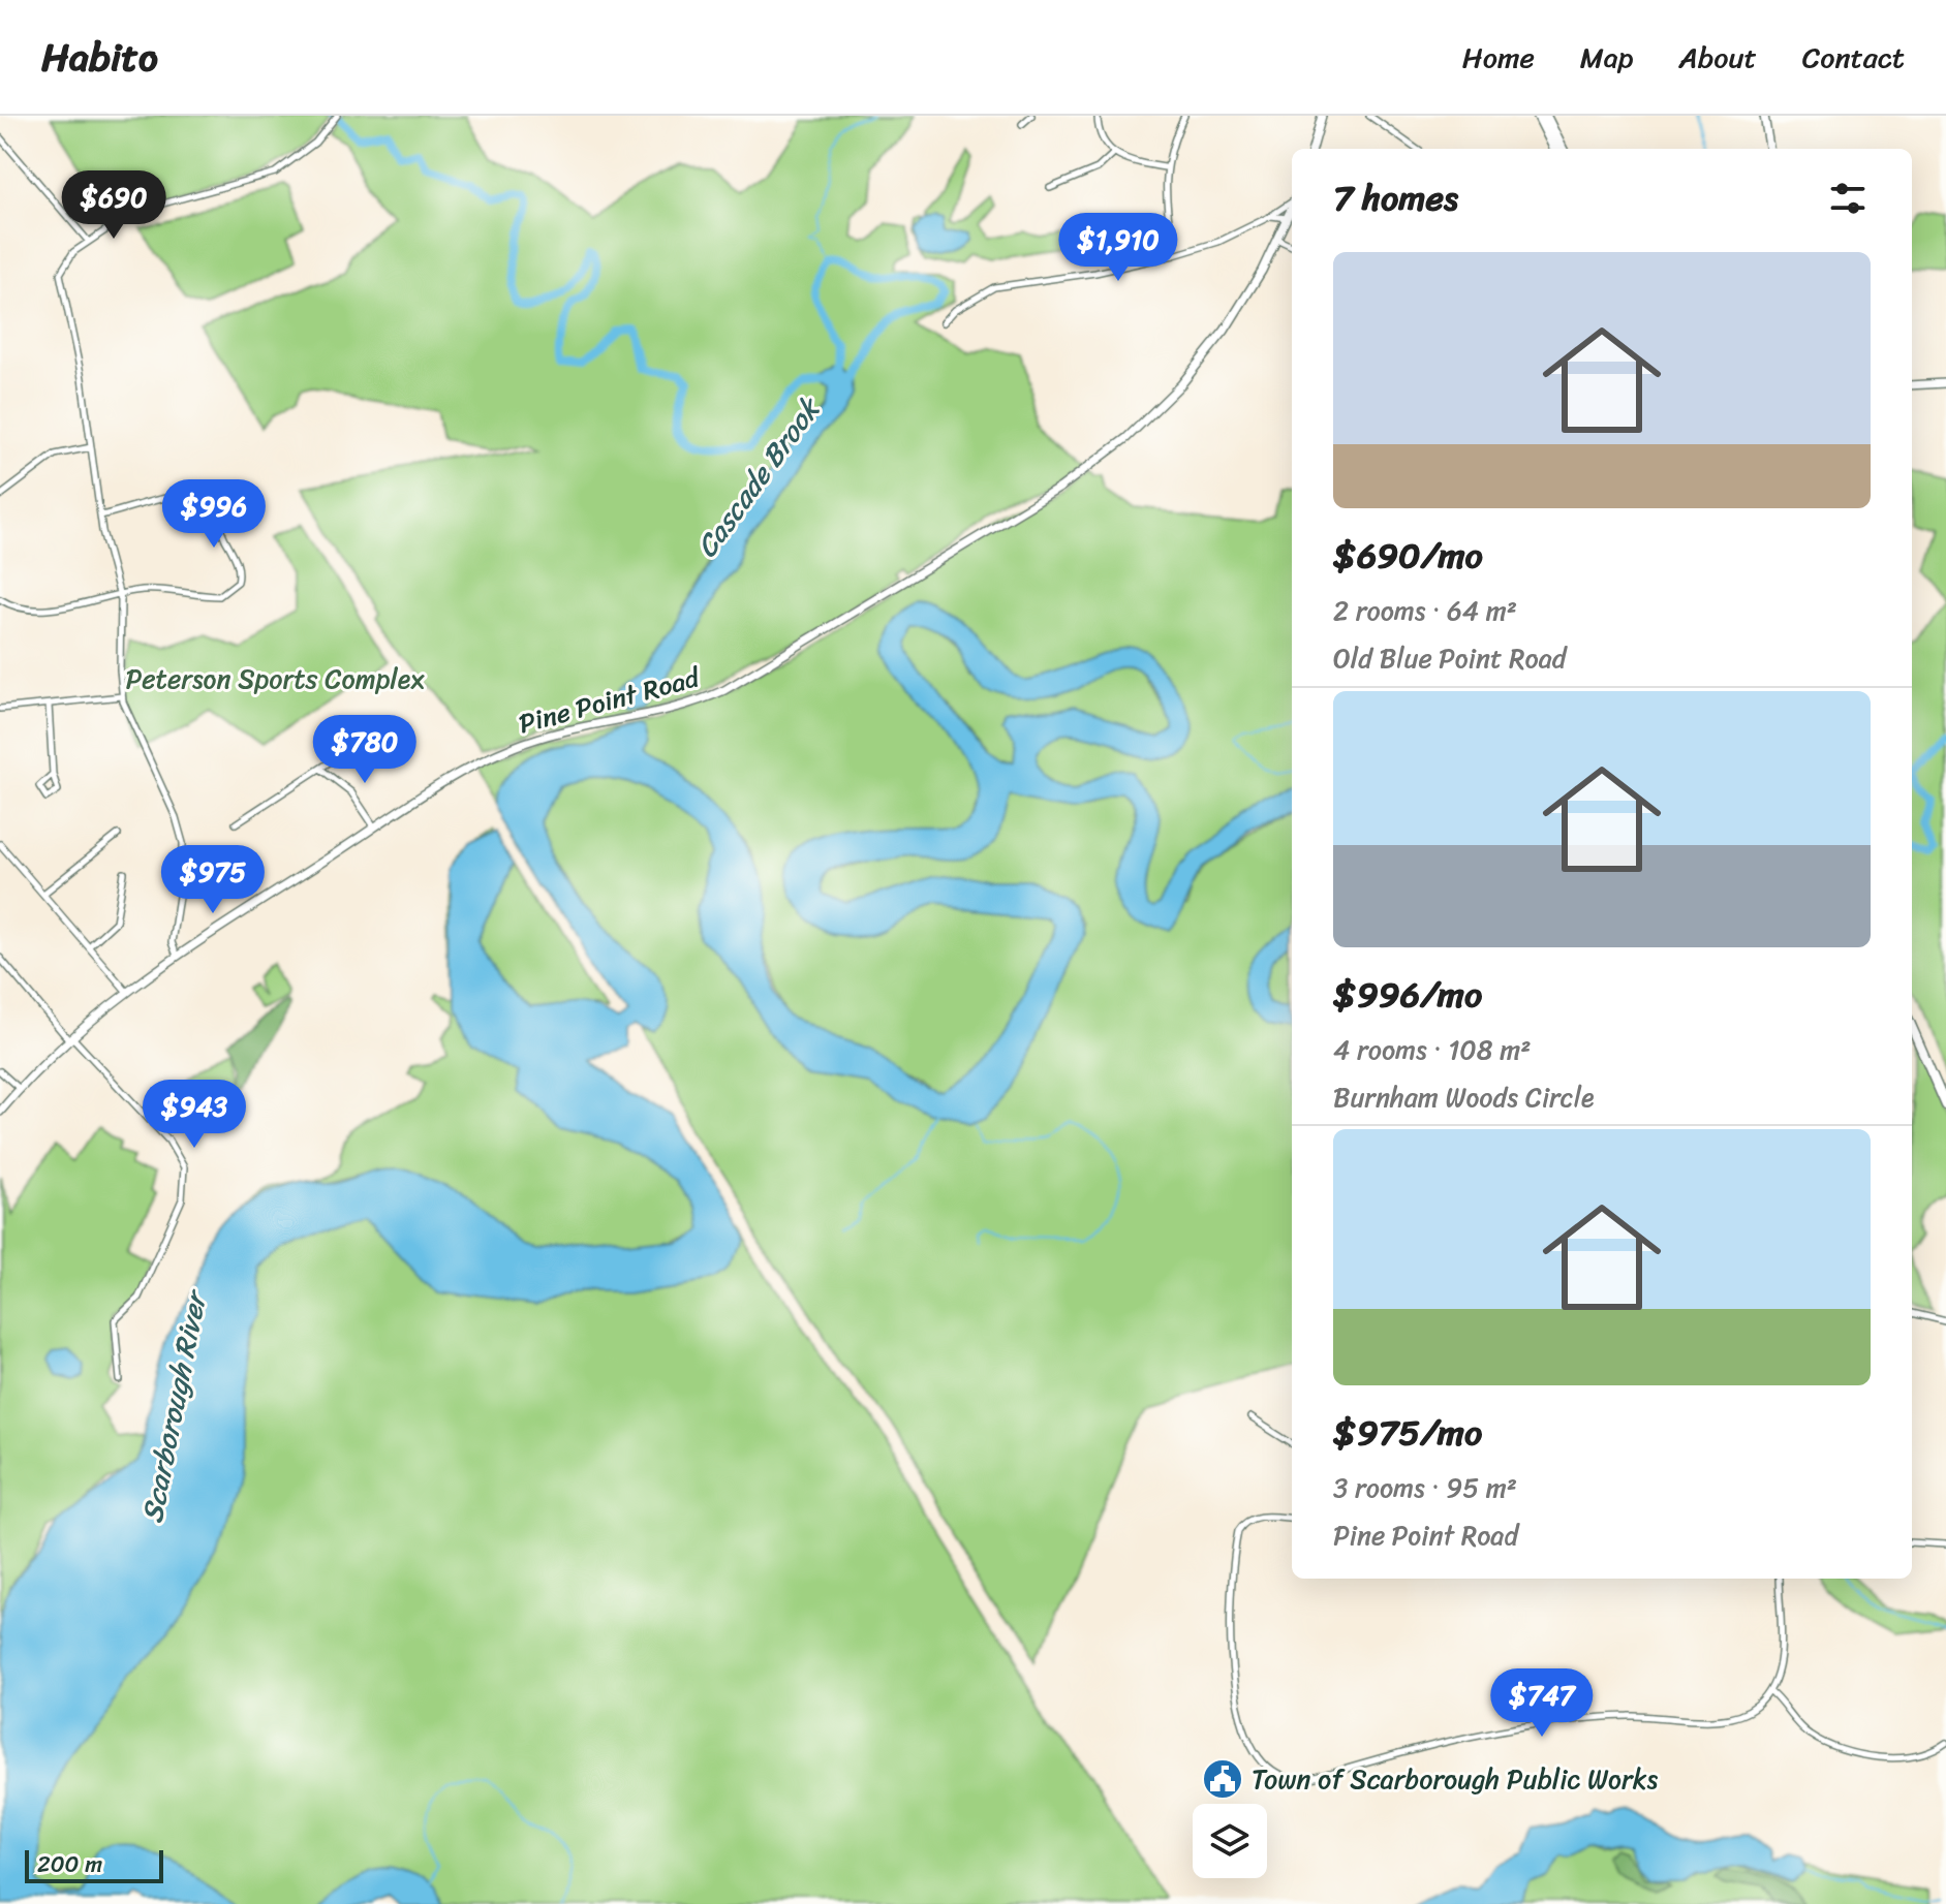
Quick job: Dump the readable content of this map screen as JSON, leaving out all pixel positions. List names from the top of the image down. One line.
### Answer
{"streets":{"main road":["Pine Point Road"]},"water":["Cascade Brook","Scarborough River"],"parks":["Peterson Sports Complex"],"places":{"public building":["Town of Scarborough Public Works"]},"scale_bar":"200 m","page":{"header":"Habito","nav":["Home","Map","About","Contact"],"heading":"7 homes","price":["$690","$1,910","$996","$780","$975","$943","$747"],"list":[{"name":"$690/mo","note":"2 rooms · 64 m² · Old Blue Point Road"},{"name":"$996/mo","note":"4 rooms · 108 m² · Burnham Woods Circle"},{"name":"$975/mo","note":"3 rooms · 95 m² · Pine Point Road"}],"scale":"200 m"}}
